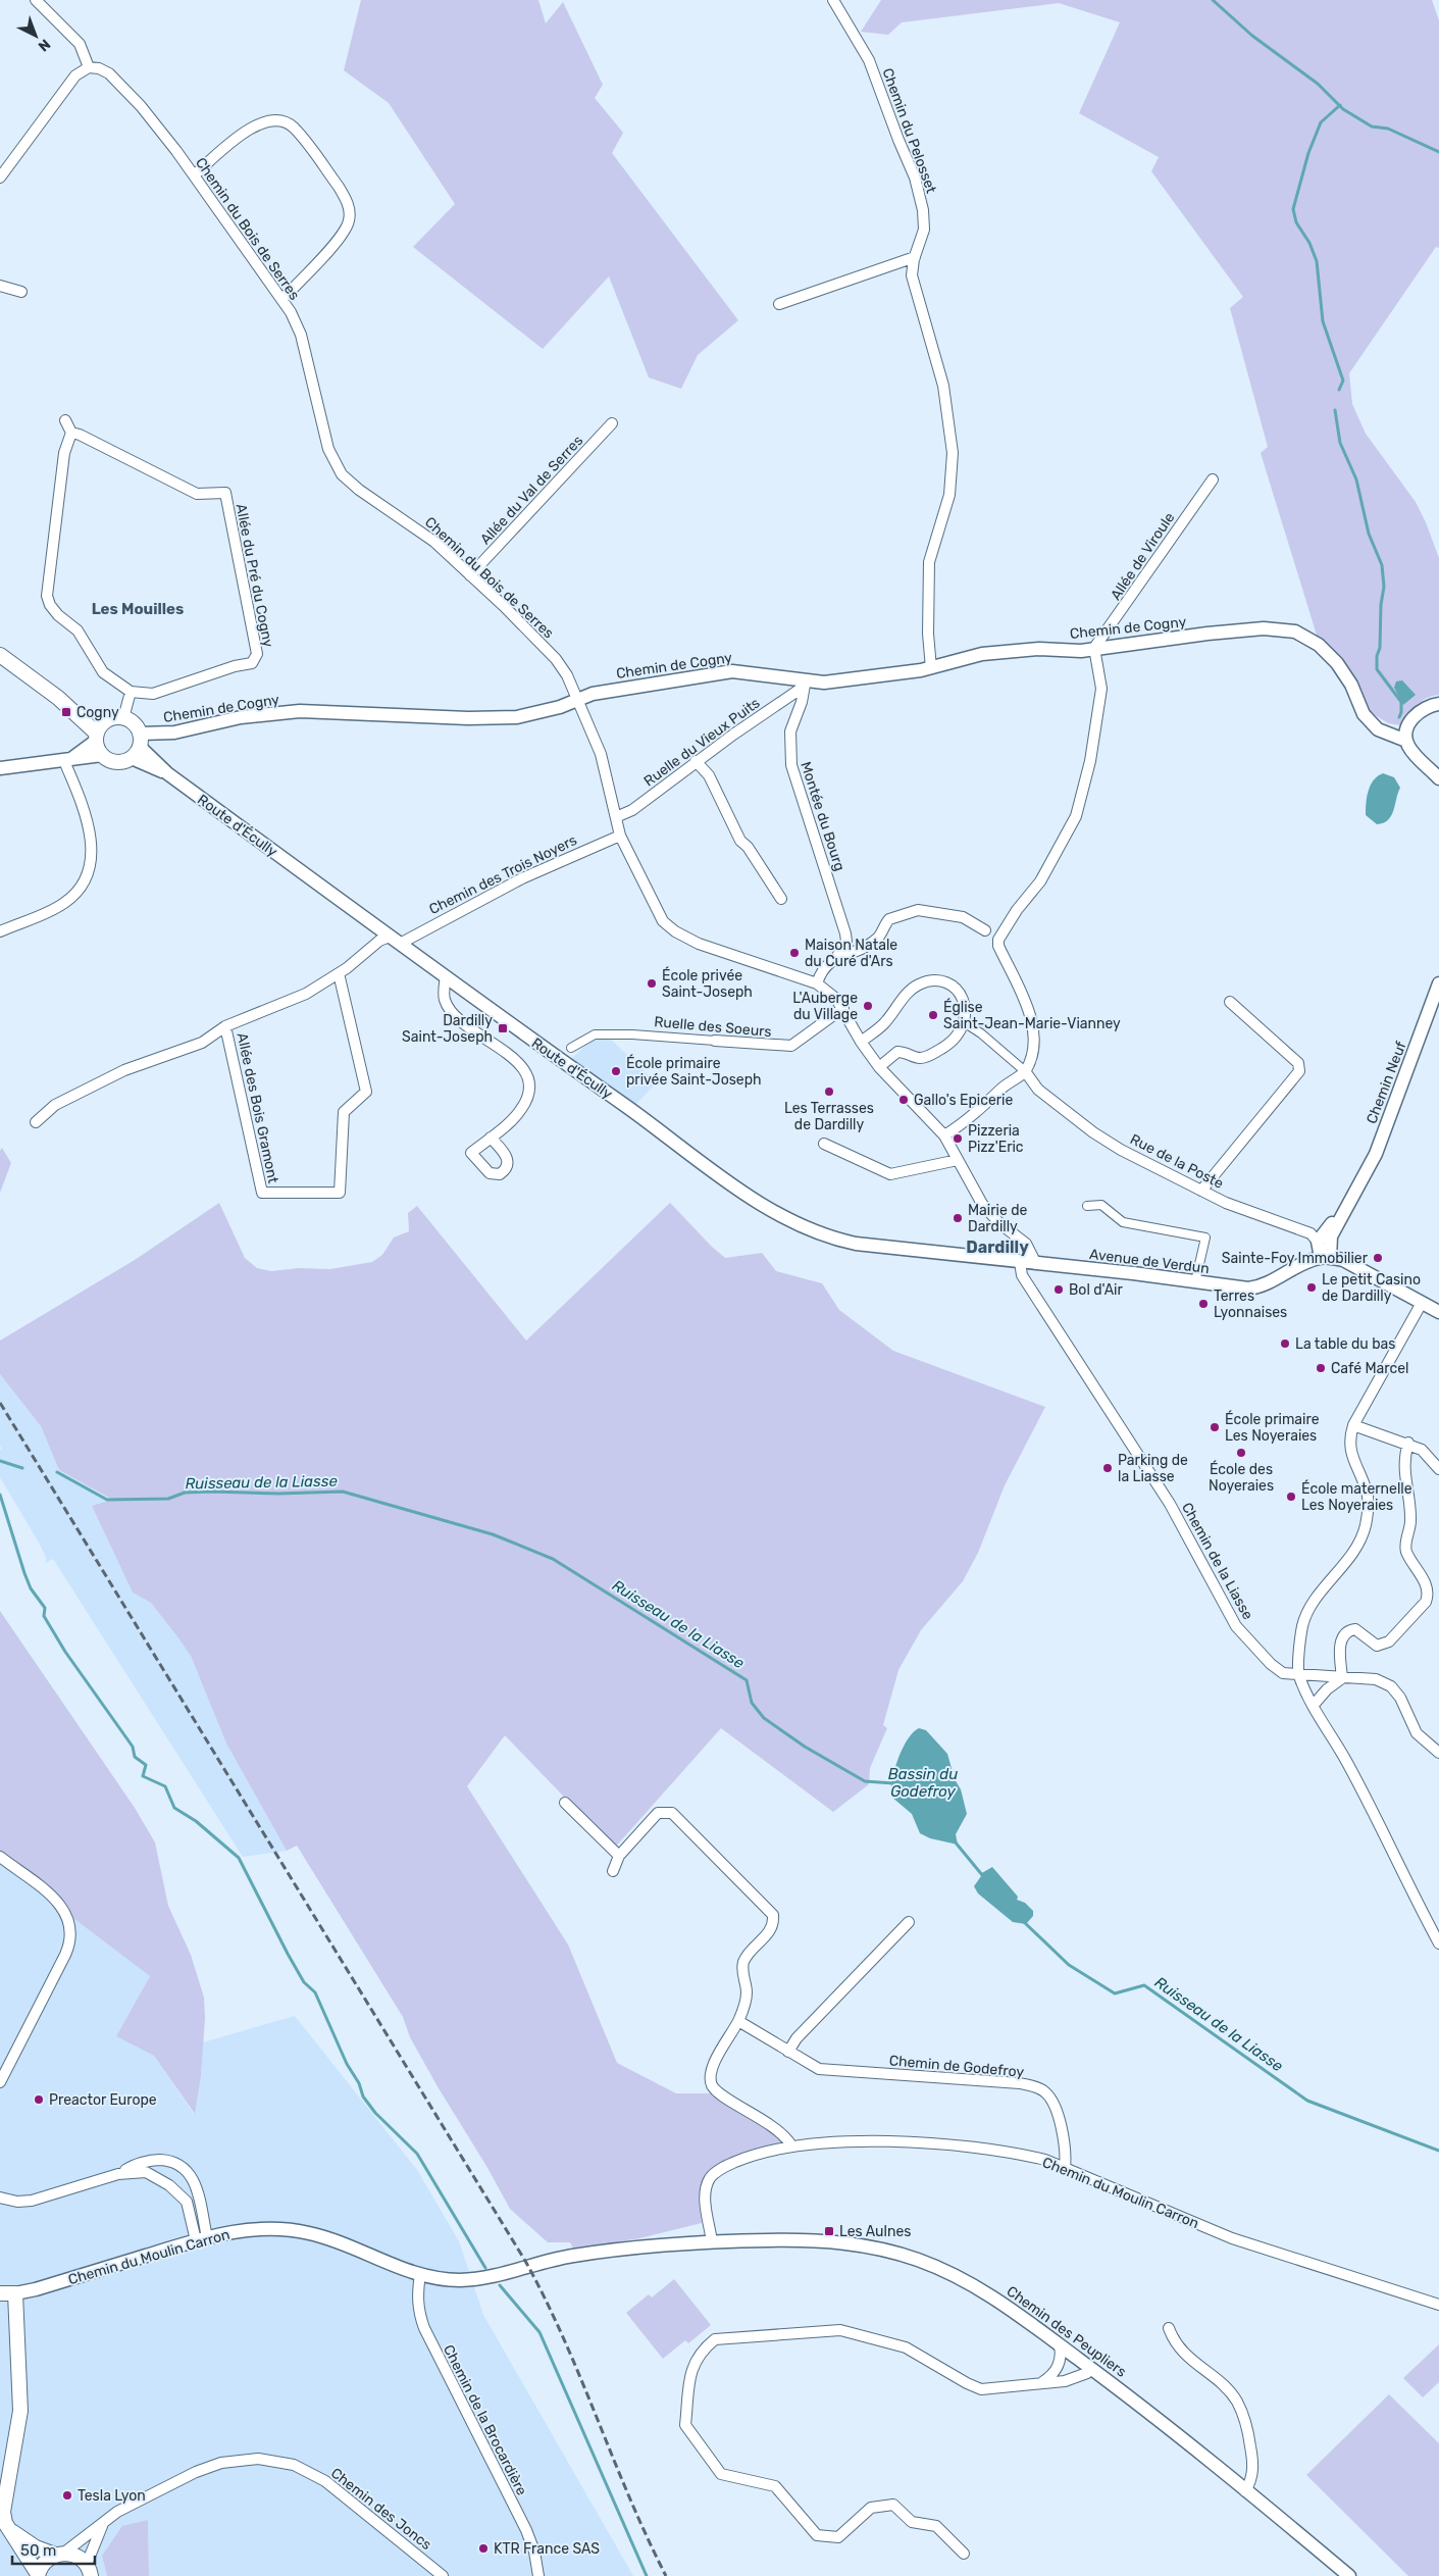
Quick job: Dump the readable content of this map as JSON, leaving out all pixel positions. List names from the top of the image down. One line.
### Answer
{"streets":{"main road":["Chemin du Moulin Carron"],"street":["Chemin du Pelosset","Chemin du Bois de Serres","Allée du Val de Serres","Allée de Viroule","Allée du Pré du Cogny","Chemin de Cogny","Ruelle du Vieux Puits","Montée du Bourg","Route d'Écully","Chemin des Trois Noyers","Ruelle des Soeurs","Chemin Neuf","Allée des Bois Gramont","Rue de la Poste","Avenue de Verdun","Chemin de la Liasse","Chemin de Godefroy","Chemin des Peupliers","Chemin de la Brocardière","Chemin des Joncs"]},"crossings":[["Chemin du Pelosset","Chemin de Cogny"],["Chemin du Bois de Serres","Allée du Val de Serres"],["Chemin du Bois de Serres","Chemin de Cogny"],["Chemin du Bois de Serres","Ruelle du Vieux Puits"],["Chemin du Bois de Serres","Chemin des Trois Noyers"],["Chemin du Bois de Serres","Ruelle des Soeurs"],["Chemin du Bois de Serres","Avenue de Verdun"],["Allée de Viroule","Chemin de Cogny"],["Chemin de Cogny","Ruelle du Vieux Puits"],["Chemin de Cogny","Montée du Bourg"],["Chemin de Cogny","Route d'Écully"],["Ruelle du Vieux Puits","Montée du Bourg"],["Route d'Écully","Chemin des Trois Noyers"],["Route d'Écully","Avenue de Verdun"],["Route d'Écully","Chemin de la Liasse"],["Chemin des Trois Noyers","Allée des Bois Gramont"],["Chemin Neuf","Rue de la Poste"],["Chemin Neuf","Avenue de Verdun"],["Avenue de Verdun","Chemin de la Liasse"],["Chemin de Godefroy","Chemin du Moulin Carron"],["Chemin du Moulin Carron","Chemin des Peupliers"],["Chemin du Moulin Carron","Chemin de la Brocardière"]],"districts":["Les Mouilles","Dardilly"],"water":["Ruisseau de la Liasse","Bassin du Godefroy"],"places":{"transit":["Cogny","Dardilly Saint-Joseph","Les Aulnes"],"other":["Maison Natale du Curé d'Ars","École privée Saint-Joseph","L'Auberge du Village","Église Saint-Jean-Marie-Vianney","École primaire privée Saint-Joseph","Les Terrasses de Dardilly","Gallo's Epicerie","Pizzeria Pizz'Eric","Mairie de Dardilly","Sainte-Foy Immobilier","Le petit Casino de Dardilly","Bol d'Air","Terres Lyonnaises","La table du bas","Café Marcel","École primaire Les Noyeraies","École des Noyeraies","Parking de la Liasse","École maternelle Les Noyeraies","Preactor Europe","Tesla Lyon","KTR France SAS"]},"scale_bar":"50 m","north":"bottom right"}
